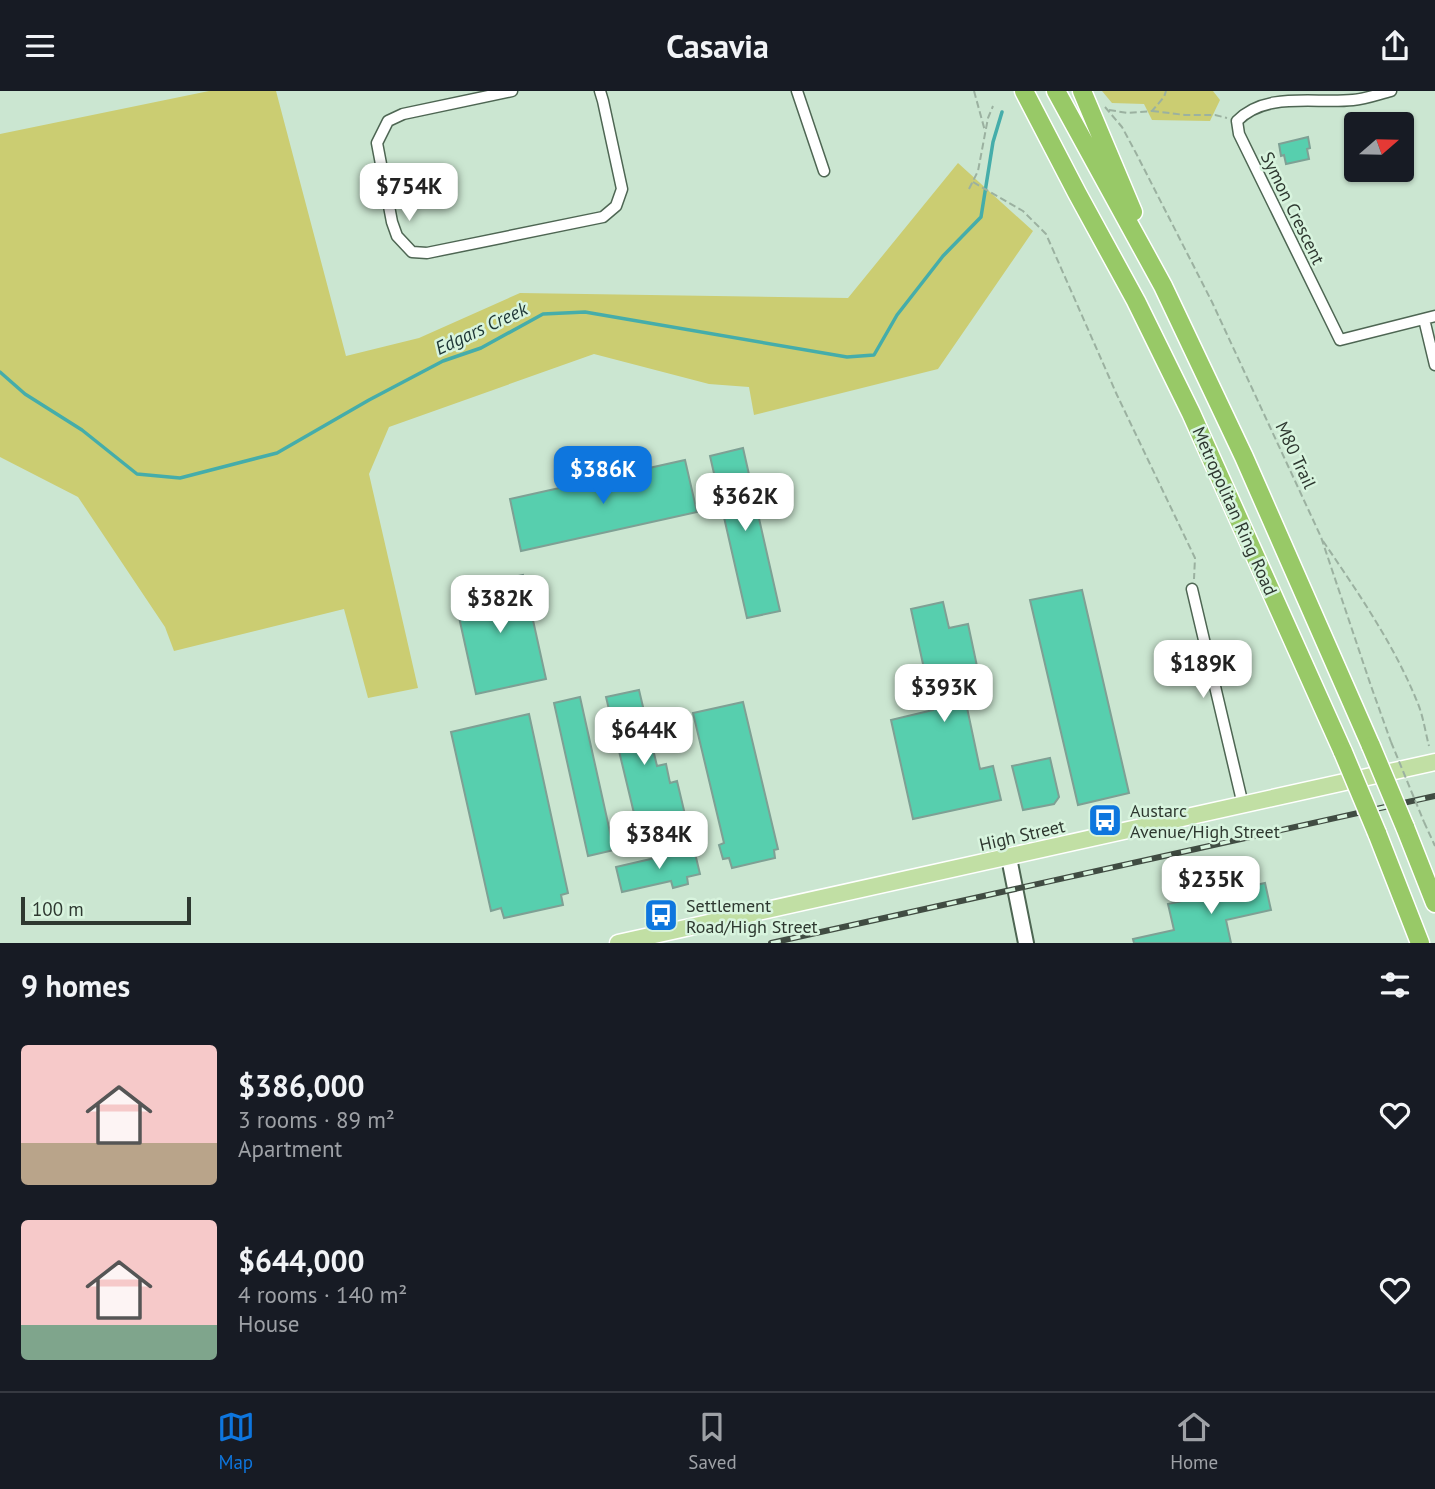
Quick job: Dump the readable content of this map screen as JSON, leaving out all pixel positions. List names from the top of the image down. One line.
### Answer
{"streets":{"highway":["Metropolitan Ring Road"],"main road":["High Street"],"street":["Symon Crescent"],"path":["M80 Trail"]},"water":["Edgars Creek"],"places":{"bus stop":["Austarc Avenue/High Street","Settlement Road/High Street"]},"scale_bar":"100 m","north":"right","page":{"header":"Casavia","price":["$754K","$386K","$362K","$382K","$189K","$393K","$644K","$384K","$235K"],"scale":"100 m","heading":"9 homes","list":[{"name":"$386,000","note":"3 rooms · 89 m² · Apartment"},{"name":"$644,000","note":"4 rooms · 140 m² · House"}],"tabs":["Map","Saved","Home"]}}
